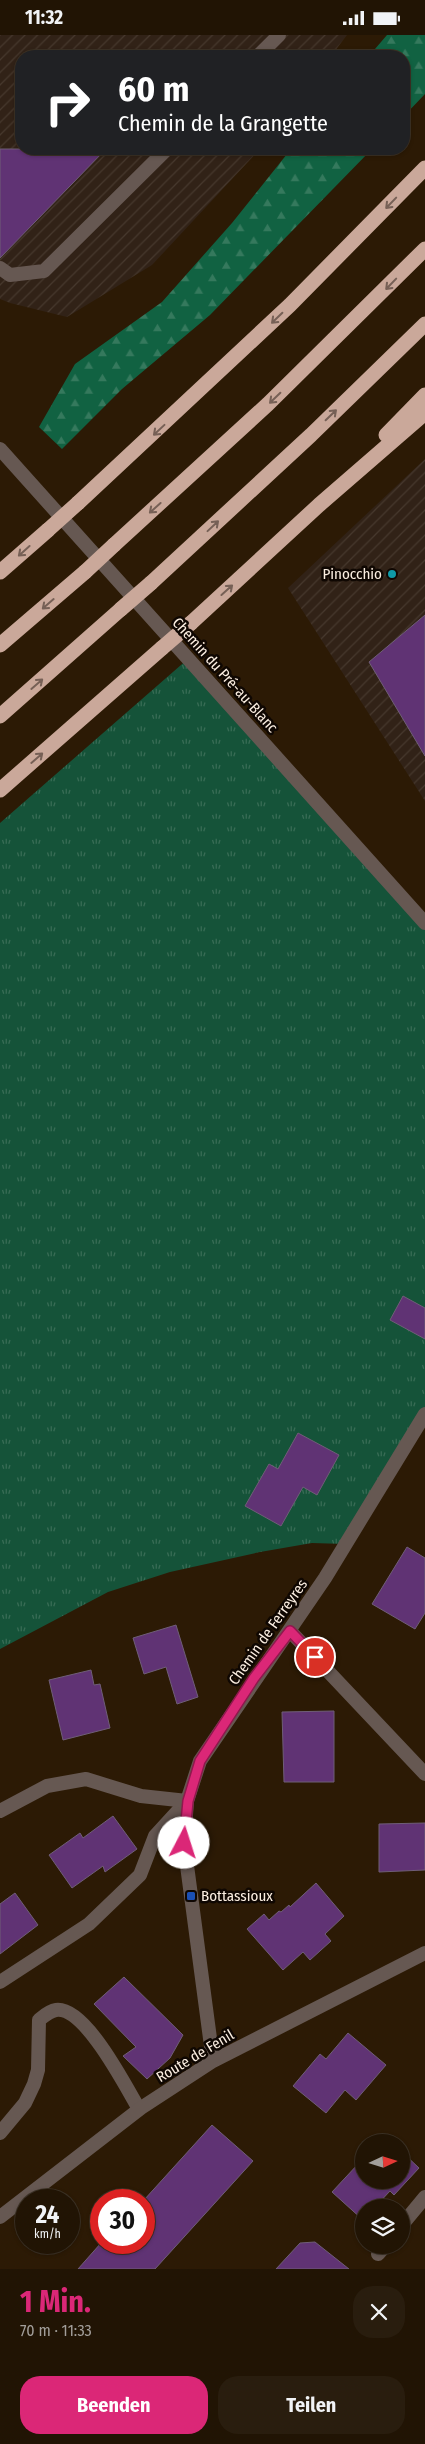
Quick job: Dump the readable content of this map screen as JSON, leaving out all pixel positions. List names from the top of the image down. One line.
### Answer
{"streets":{"street":["Chemin du Pré-au-Blanc","Chemin de Ferreyres","Route de Fenil"]},"crossings":[["Chemin de Ferreyres","Route de Fenil"]],"places":{"other":["Pinocchio"],"transit":["Bottassioux"]},"north":"right","page":{"status":"11:32","turn":["60 m","Chemin de la Grangette"],"speed":"24 km/h","limit":"30","heading":["1 Min.","70 m · 11:33"],"buttons":["Beenden","Teilen"]}}
